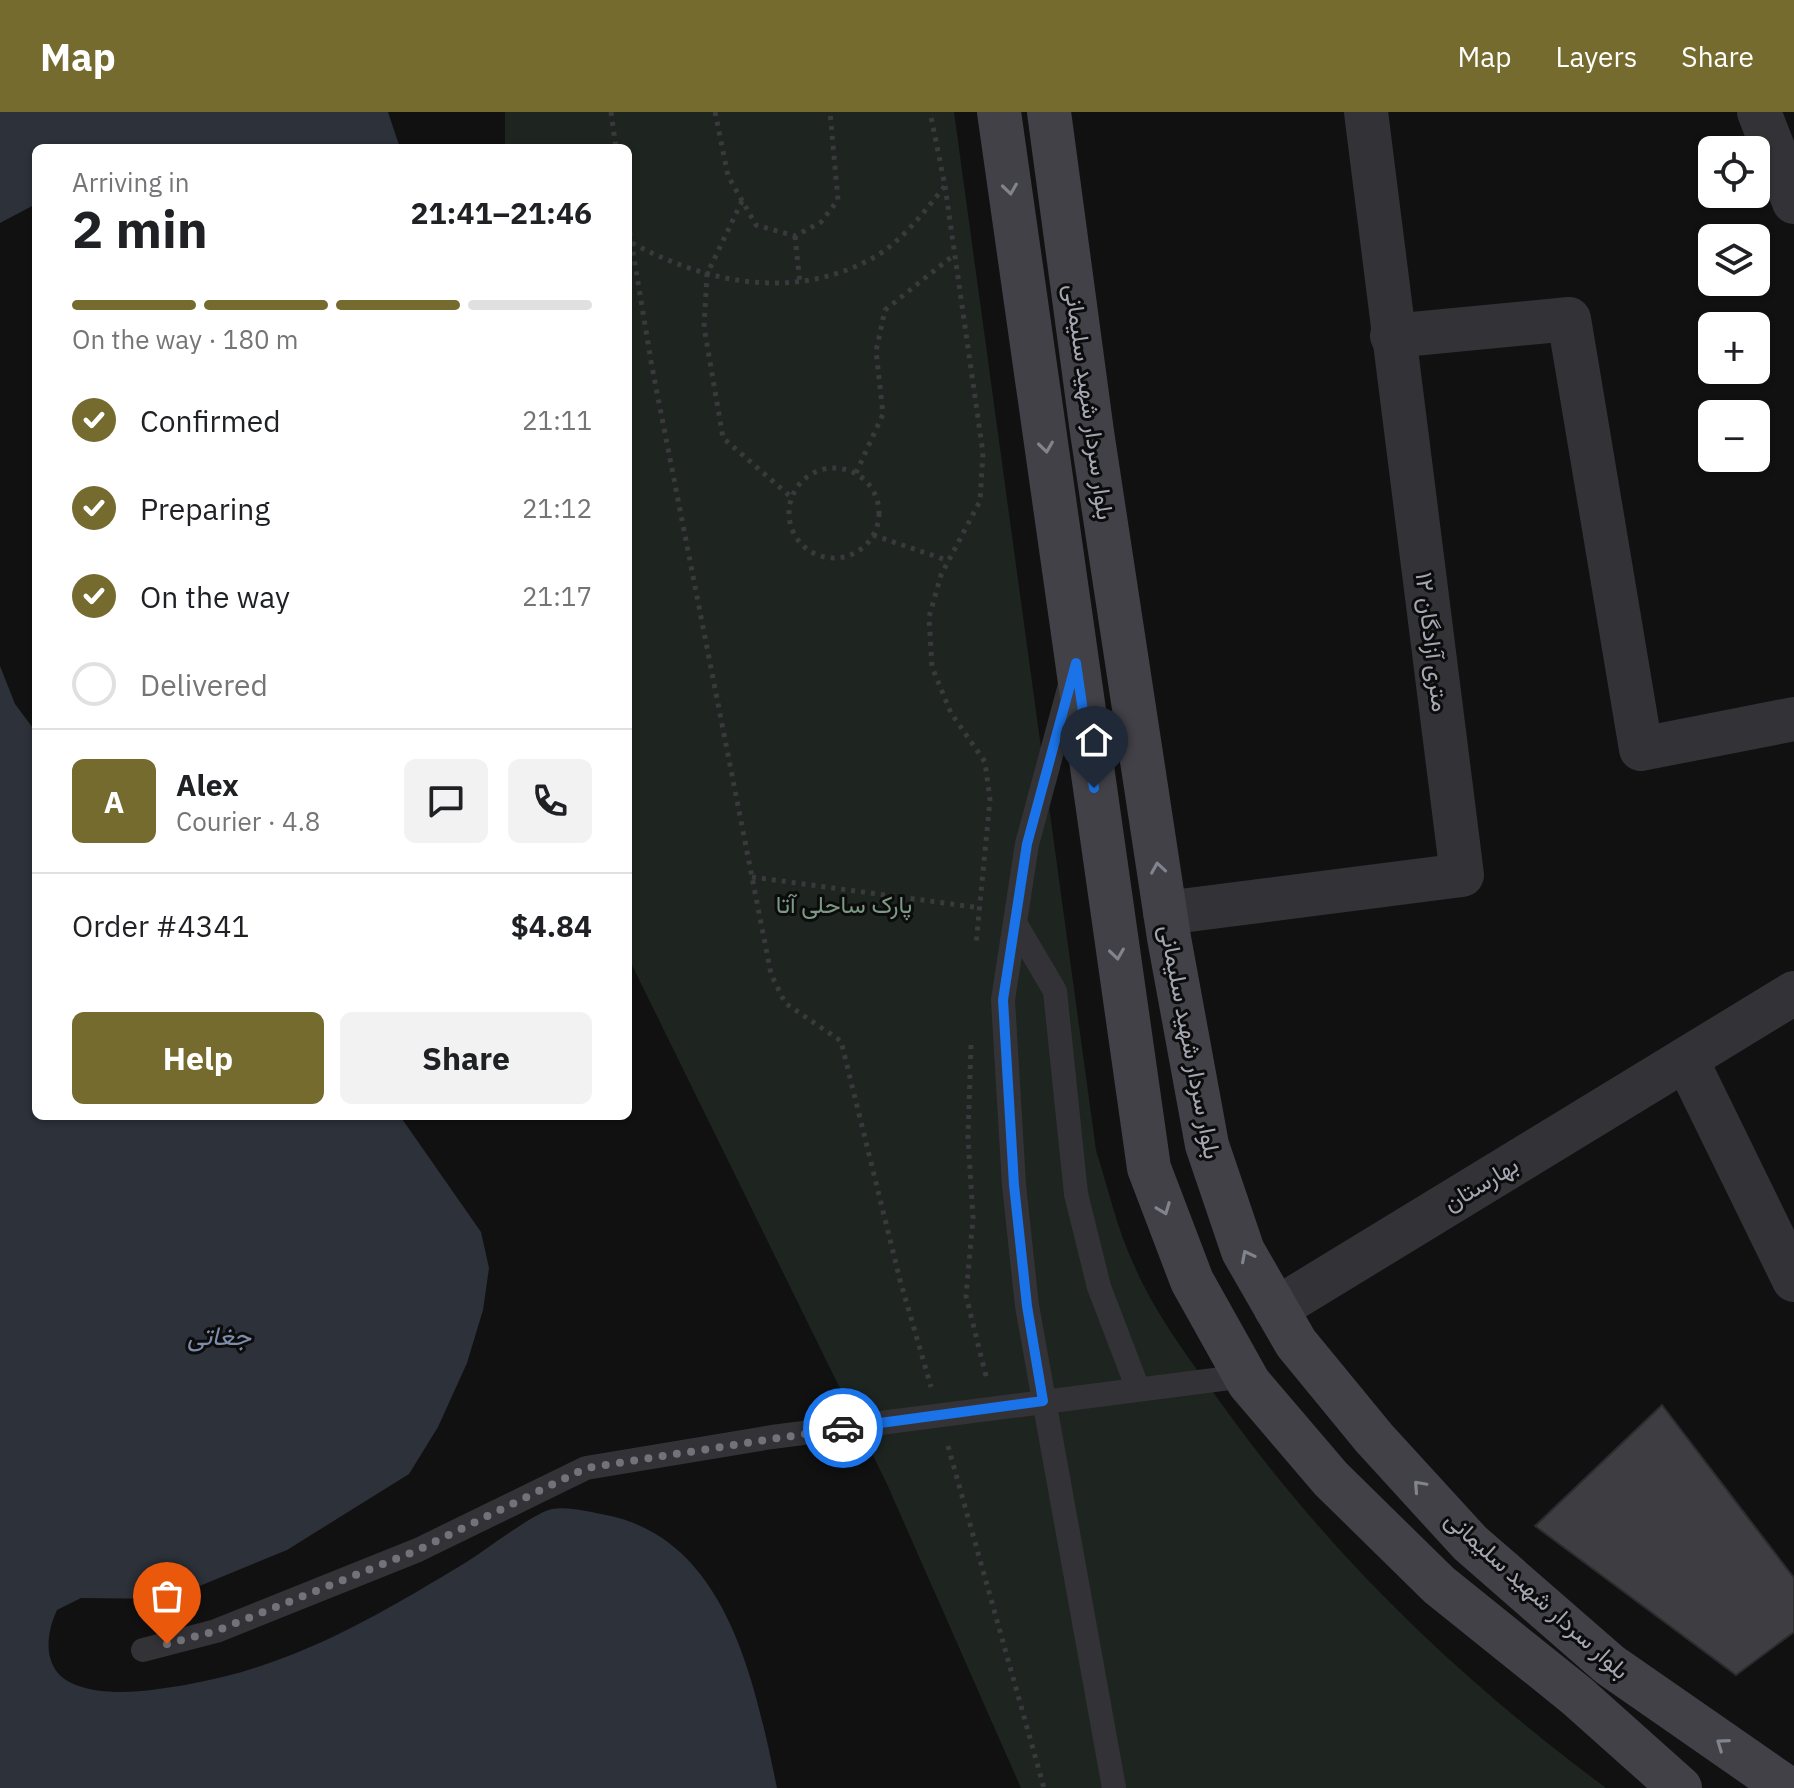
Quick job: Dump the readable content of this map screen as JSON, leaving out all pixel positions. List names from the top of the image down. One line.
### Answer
{"streets":{"main road":["بلوار سردار شهید سلیمانی"],"street":["۱۲ متری آزادگان","بهارستان"]},"crossings":[["بلوار سردار شهید سلیمانی","۱۲ متری آزادگان"],["بلوار سردار شهید سلیمانی","بهارستان"]],"water":["جغاتی"],"parks":["پارک ساحلی آتا"],"page":{"header":"Map","nav":["Map","Layers","Share"],"map_buttons":["+","−"],"heading":["2 min","Arriving in","21:41–21:46"],"panel":["Alex","Courier · 4.8","Order #4341","$4.84"],"bar":"On the way · 180 m","list":[["Confirmed","21:11"],["Preparing","21:12"],["On the way","21:17"],"Delivered"],"round":"A","buttons":["Help","Share"]}}
